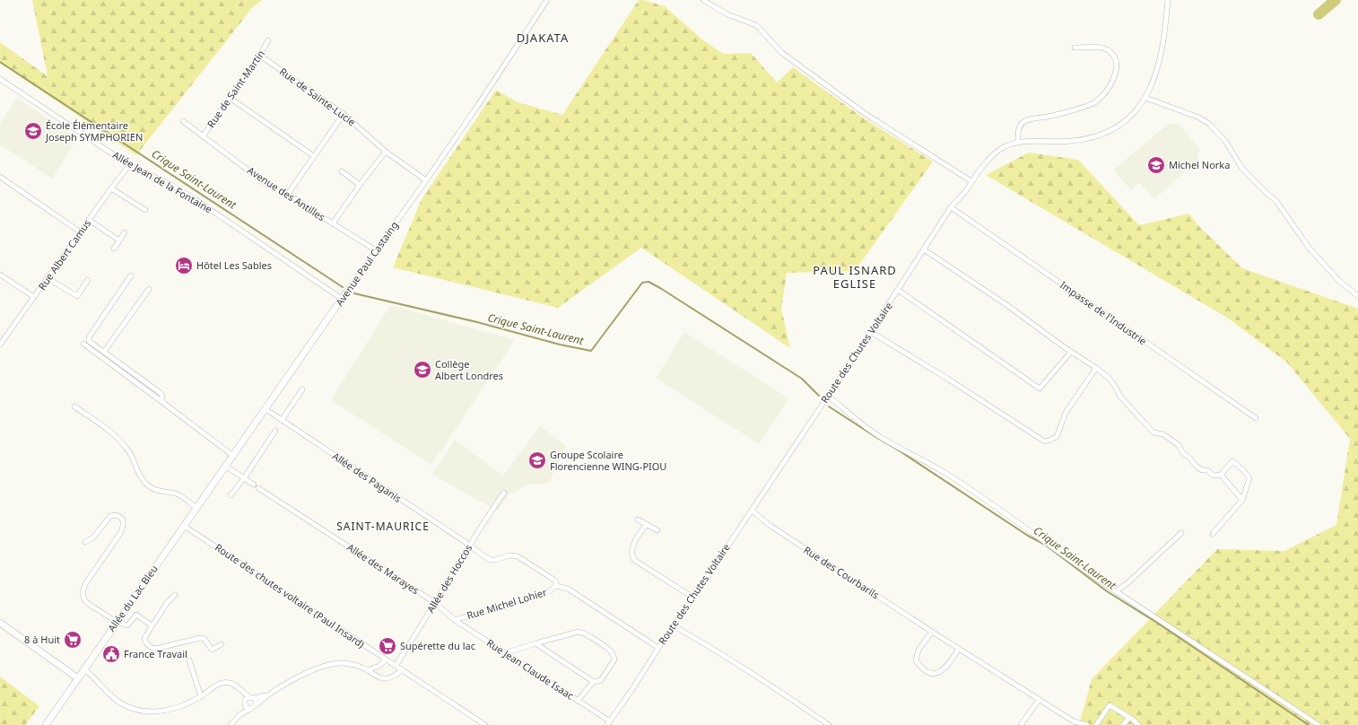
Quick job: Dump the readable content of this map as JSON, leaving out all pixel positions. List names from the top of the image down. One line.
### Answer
{"streets":{"street":["Rue de Saint-Martin","Rue de Sainte-Lucie","Allée Jean de la Fontaine","Avenue des Antilles","Rue Albert Camus","Avenue Paul Castaing","Impasse de l'Industrie","Route des Chutes Voltaire","Allée des Paganis","Allée des Marayes","Rue des Courbarils","Allée des Hoccos","Route des chutes voltaire (Paul Insard)","Allée du Lac Bleu","Rue Michel Lohier","Rue Jean Claude Isaac"]},"crossings":[["Rue de Saint-Martin","Rue de Sainte-Lucie"],["Rue de Saint-Martin","Avenue des Antilles"],["Rue de Sainte-Lucie","Avenue Paul Castaing"],["Allée Jean de la Fontaine","Rue Albert Camus"],["Allée Jean de la Fontaine","Avenue Paul Castaing"],["Avenue des Antilles","Avenue Paul Castaing"],["Avenue Paul Castaing","Allée des Paganis"],["Avenue Paul Castaing","Route des chutes voltaire (Paul Insard)"],["Avenue Paul Castaing","Allée du Lac Bleu"],["Impasse de l'Industrie","Route des Chutes Voltaire"],["Route des Chutes Voltaire","Rue des Courbarils"],["Route des Chutes Voltaire","Rue Jean Claude Isaac"],["Allée des Paganis","Allée des Hoccos"],["Allée des Paganis","Rue Michel Lohier"],["Allée des Marayes","Allée des Hoccos"],["Allée des Marayes","Rue Jean Claude Isaac"],["Allée des Hoccos","Route des chutes voltaire (Paul Insard)"],["Allée des Hoccos","Rue Jean Claude Isaac"],["Route des chutes voltaire (Paul Insard)","Allée du Lac Bleu"],["Rue Michel Lohier","Rue Jean Claude Isaac"]],"districts":["DJAKATA","PAUL ISNARD EGLISE","SAINT-MAURICE"],"water":["Crique Saint-Laurent"],"places":{"school or university":["École Élémentaire Joseph SYMPHORIEN","Michel Norka","Collège Albert Londres","Groupe Scolaire Florencienne WING-PIOU"],"hotel":["Hôtel Les Sables"],"supermarket":["8 à Huit","Supérette du lac"],"public building":["France Travail"]}}
